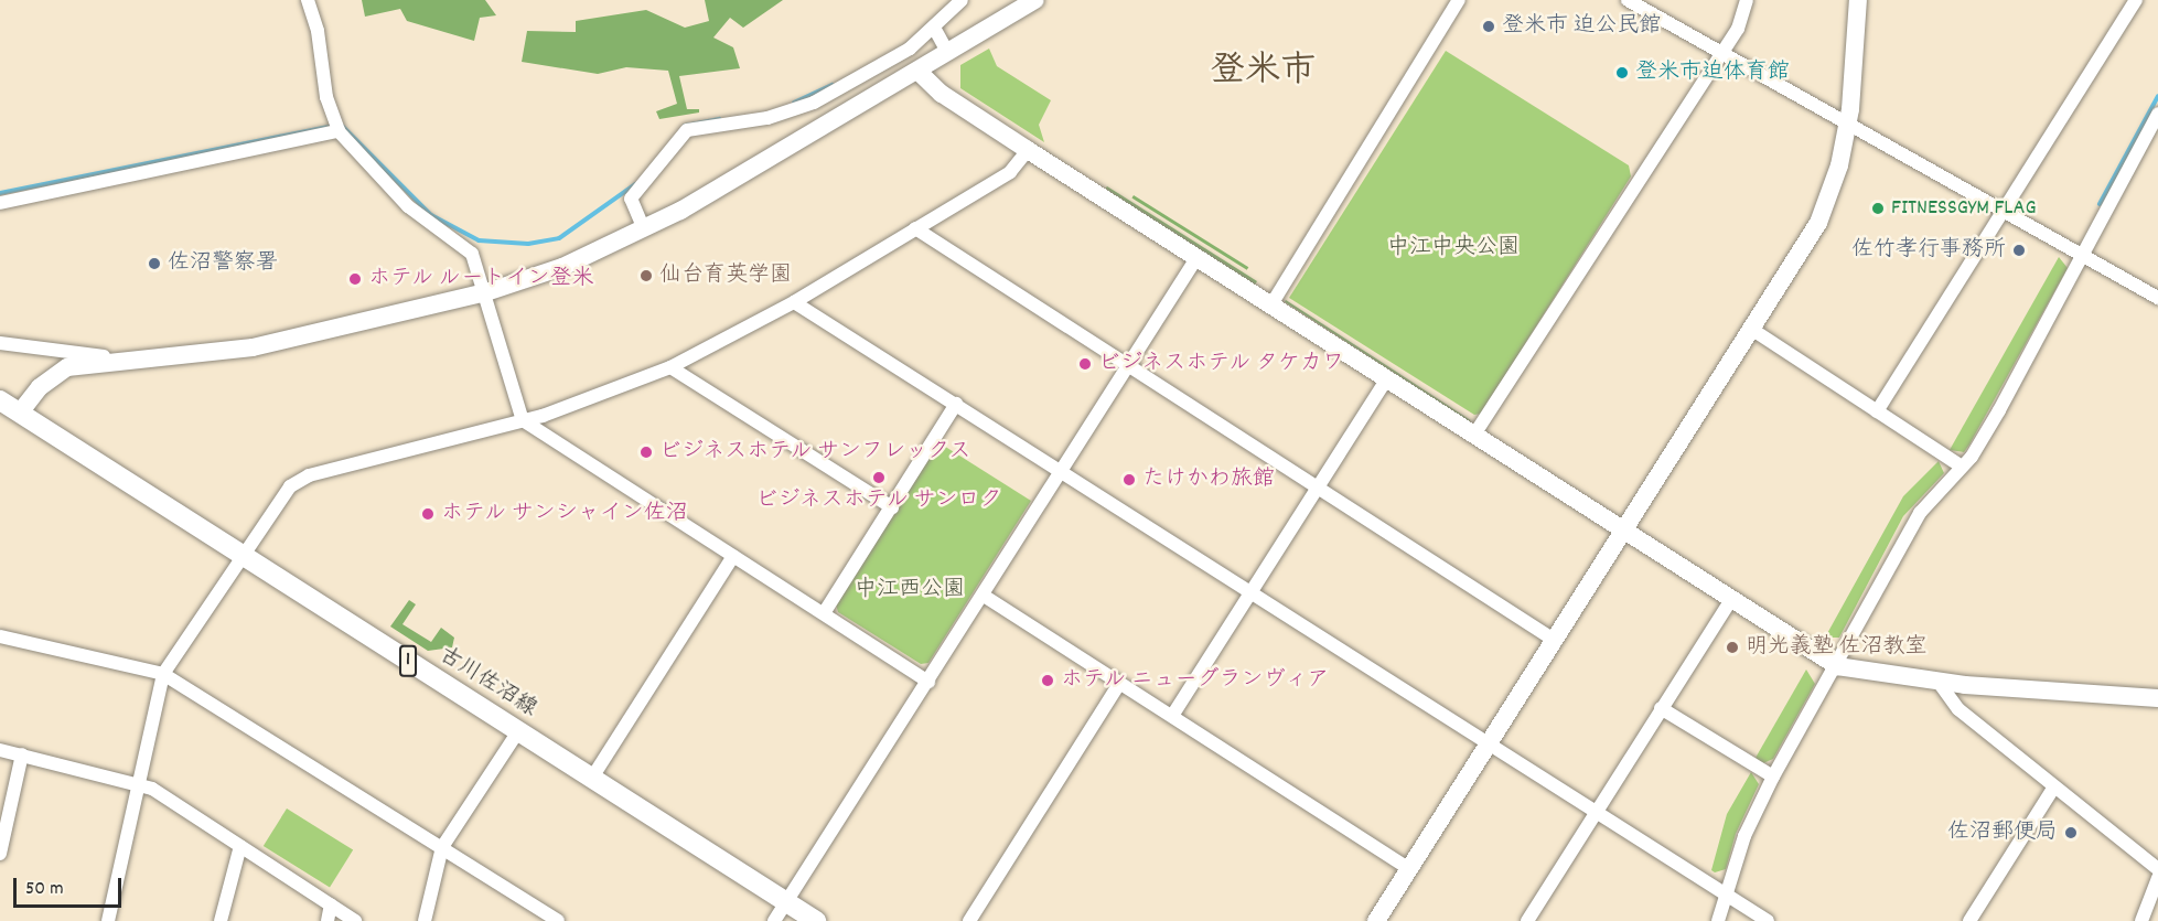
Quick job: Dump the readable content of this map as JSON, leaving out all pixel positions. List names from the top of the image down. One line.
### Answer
{"streets":{"main road":["1","古川佐沼線"]},"districts":["登米市"],"parks":["中江中央公園","中江西公園"],"places":["登米市 迫公民館","登米市迫体育館","FITNESSGYM FLAG","佐竹孝行事務所","佐沼警察署","仙台育英学園","ホテル ルートイン登米","ビジネスホテル タケカワ","ビジネスホテル サンフレックス","ビジネスホテル サンロク","たけかわ旅館","ホテル サンシャイン佐沼","明光義塾 佐沼教室","ホテル ニューグランヴィア","佐沼郵便局"],"scale_bar":"50 m"}
